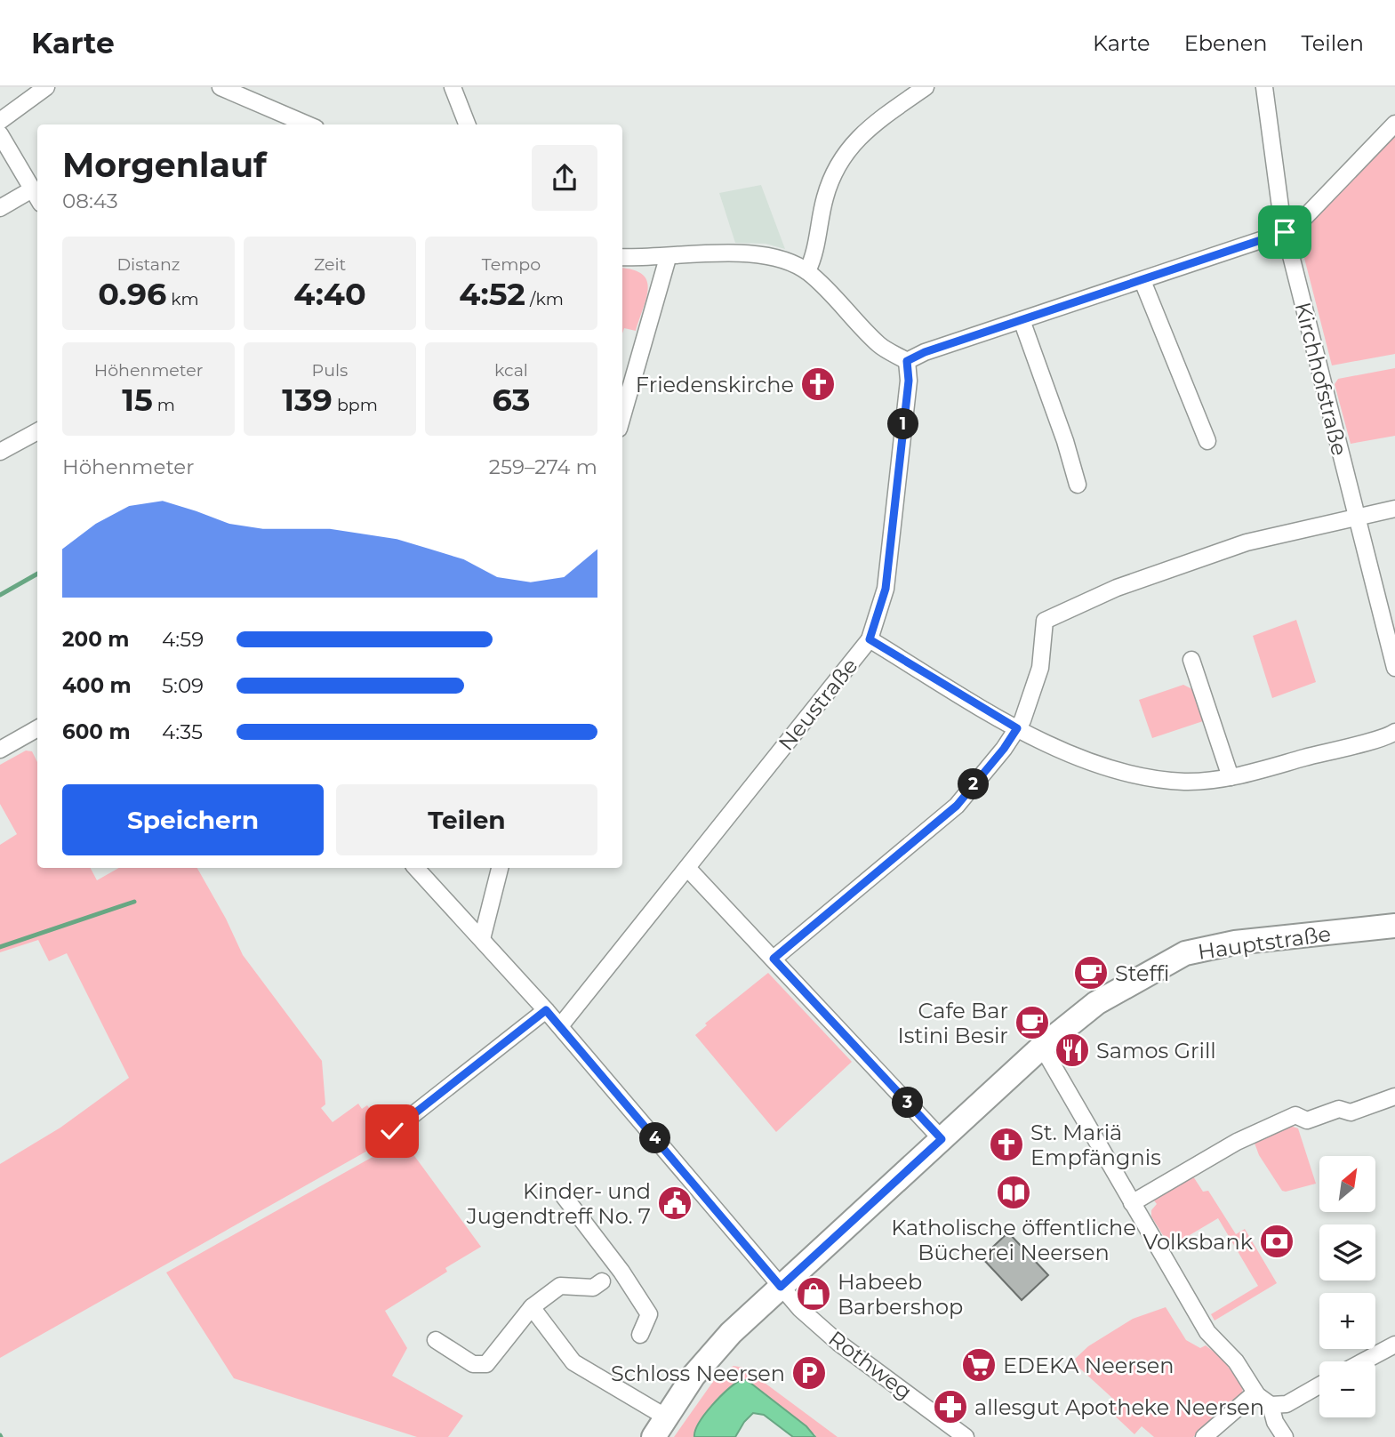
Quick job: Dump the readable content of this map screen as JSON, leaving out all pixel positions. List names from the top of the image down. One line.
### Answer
{"streets":{"street":["Kirchhofstraße","Neustraße","Hauptstraße","Rothweg"]},"crossings":[["Neustraße","Rothweg"],["Hauptstraße","Rothweg"]],"places":{"church":["Friedenskirche","St. Mariä Empfängnis"],"cafe":["Steffi","Cafe Bar Istini Besir"],"restaurant":["Samos Grill"],"library":["Katholische öffentliche Bücherei Neersen"],"public building":["Kinder- und Jugendtreff No. 7"],"bank":["Volksbank"],"shop":["Habeeb Barbershop"],"supermarket":["EDEKA Neersen"],"parking":["Schloss Neersen"],"pharmacy":["allesgut Apotheke Neersen"]},"north":"top right","page":{"header":"Karte","nav":["Karte","Ebenen","Teilen"],"heading":["Morgenlauf","08:43"],"stats":[["Distanz","0.96 km"],["Zeit","4:40"],["Tempo","4:52 /km"],["Höhenmeter","15 m"],["Puls","139 bpm"],["kcal","63"]],"pins":["1","2","3","4"],"chart":["Höhenmeter","259–274 m"],"list":[{"name":"200 m","note":"4:59"},{"name":"400 m","note":"5:09"},{"name":"600 m","note":"4:35"}],"buttons":["Speichern","Teilen"],"map_buttons":["+","−"]}}
